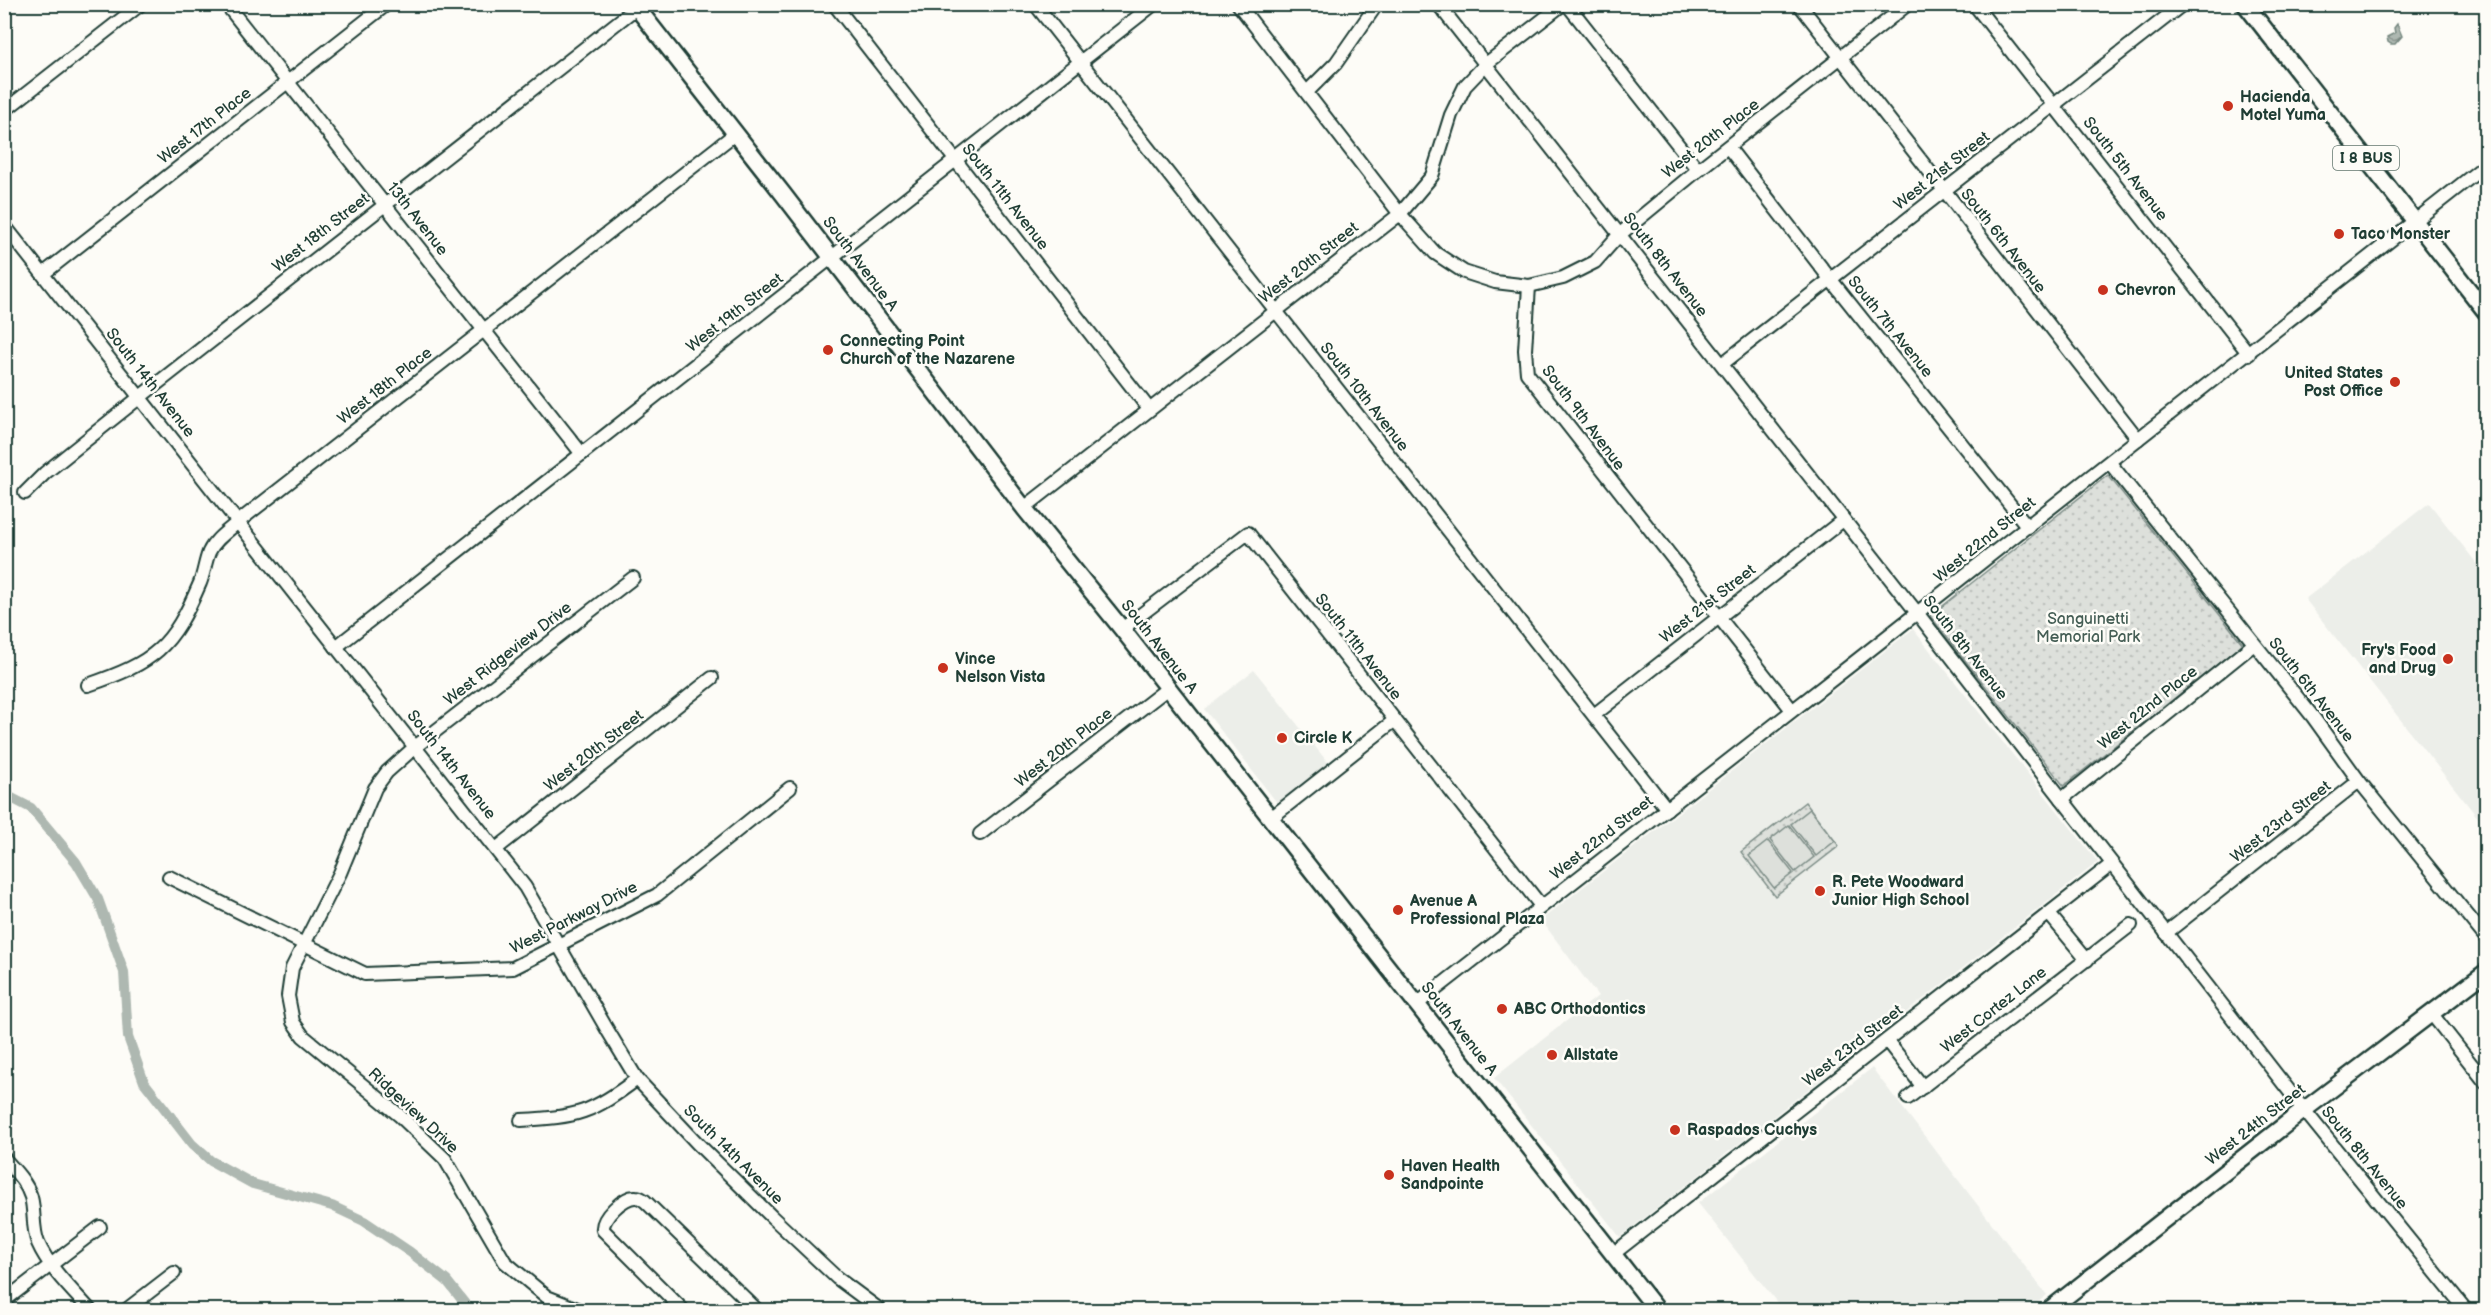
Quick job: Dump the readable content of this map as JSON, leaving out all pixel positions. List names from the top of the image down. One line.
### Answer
{"streets":{"main road":["I 8 BUS","South Avenue A","West 24th Street"],"street":["West 17th Place","West 20th Place","South 5th Avenue","West 21st Street","South 11th Avenue","13th Avenue","West 18th Street","South 6th Avenue","West 20th Street","South 8th Avenue","West 19th Street","South 7th Avenue","South 14th Avenue","West 18th Place","South 10th Avenue","South 9th Avenue","West 22nd Street","West Ridgeview Drive","West 22nd Place","West 23rd Street","West Parkway Drive","West Cortez Lane","Ridgeview Drive"]},"crossings":[["West 17th Place","13th Avenue"],["West 17th Place","South 14th Avenue"],["West 20th Place","South 6th Avenue"],["West 20th Place","South Avenue A"],["West 20th Place","South 8th Avenue"],["West 20th Place","South 7th Avenue"],["West 20th Place","South 9th Avenue"],["I 8 BUS","West 22nd Street"],["South 5th Avenue","West 21st Street"],["South 5th Avenue","West 22nd Street"],["West 21st Street","South 6th Avenue"],["West 21st Street","South 8th Avenue"],["West 21st Street","South 7th Avenue"],["West 21st Street","South 10th Avenue"],["West 21st Street","South 9th Avenue"],["South 11th Avenue","West 20th Street"],["South 11th Avenue","South Avenue A"],["South 11th Avenue","West 19th Street"],["South 11th Avenue","West 22nd Street"],["13th Avenue","West 18th Street"],["13th Avenue","West 19th Street"],["13th Avenue","West 18th Place"],["West 18th Street","South Avenue A"],["West 18th Street","South 14th Avenue"],["South 6th Avenue","West 22nd Street"],["South 6th Avenue","West 22nd Place"],["South 6th Avenue","West 23rd Street"],["West 20th Street","South Avenue A"],["West 20th Street","South 8th Avenue"],["West 20th Street","South 14th Avenue"],["West 20th Street","South 10th Avenue"],["South Avenue A","West 19th Street"],["South Avenue A","West 18th Place"],["South Avenue A","West 22nd Street"],["South Avenue A","West 23rd Street"],["South 8th Avenue","West 22nd Street"],["South 8th Avenue","West 22nd Place"],["South 8th Avenue","West 23rd Street"],["South 8th Avenue","West 24th Street"],["West 19th Street","South 14th Avenue"],["West 19th Street","South 10th Avenue"],["South 7th Avenue","West 22nd Street"],["South 14th Avenue","West 18th Place"],["South 14th Avenue","West Ridgeview Drive"],["South 14th Avenue","West Parkway Drive"],["South 10th Avenue","West 22nd Street"],["South 9th Avenue","West 22nd Street"],["West Ridgeview Drive","West Parkway Drive"],["West Ridgeview Drive","Ridgeview Drive"],["West Parkway Drive","Ridgeview Drive"]],"parks":["Sanguinetti Memorial Park"],"places":["Hacienda Motel Yuma","Taco Monster","Chevron","Connecting Point Church of the Nazarene","United States Post Office","Fry's Food and Drug","Vince Nelson Vista","Circle K","R. Pete Woodward Junior High School","Avenue A Professional Plaza","ABC Orthodontics","Allstate","Raspados Cuchys","Haven Health Sandpointe"]}
